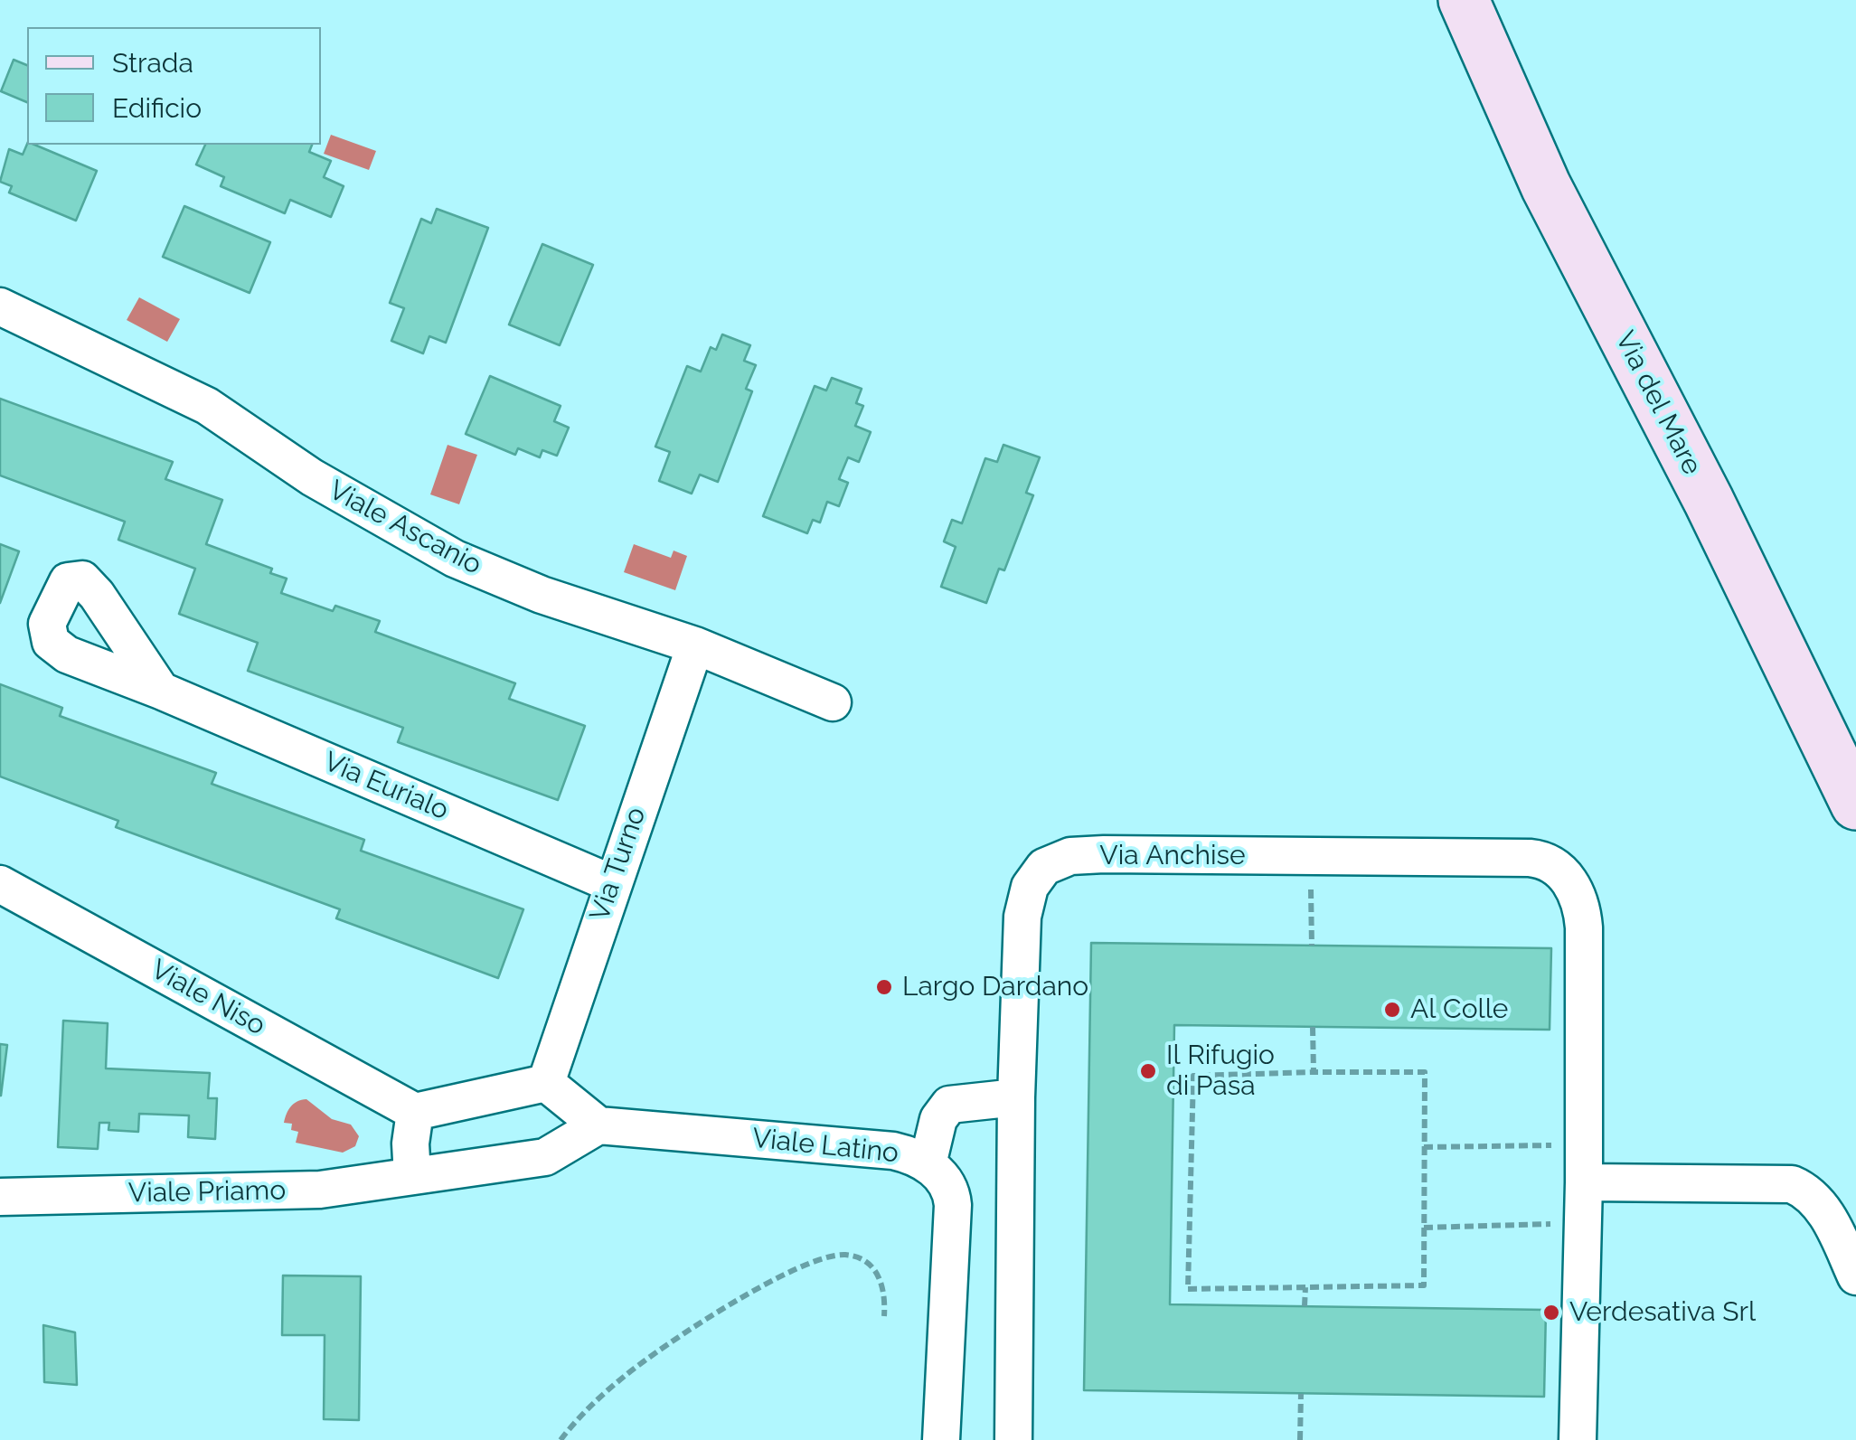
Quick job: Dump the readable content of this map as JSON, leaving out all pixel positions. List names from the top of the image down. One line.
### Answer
{"streets":{"main road":["Via del Mare"],"street":["Viale Ascanio","Via Eurialo","Via Anchise","Via Turno","Viale Niso","Viale Latino","Viale Priamo"]},"crossings":[["Viale Ascanio","Via Turno"],["Via Eurialo","Via Turno"],["Viale Latino","Viale Priamo"]],"places":["Largo Dardano","Al Colle","Il Rifugio di Pasa","Verdesativa Srl"],"legend":["Strada","Edificio"]}
